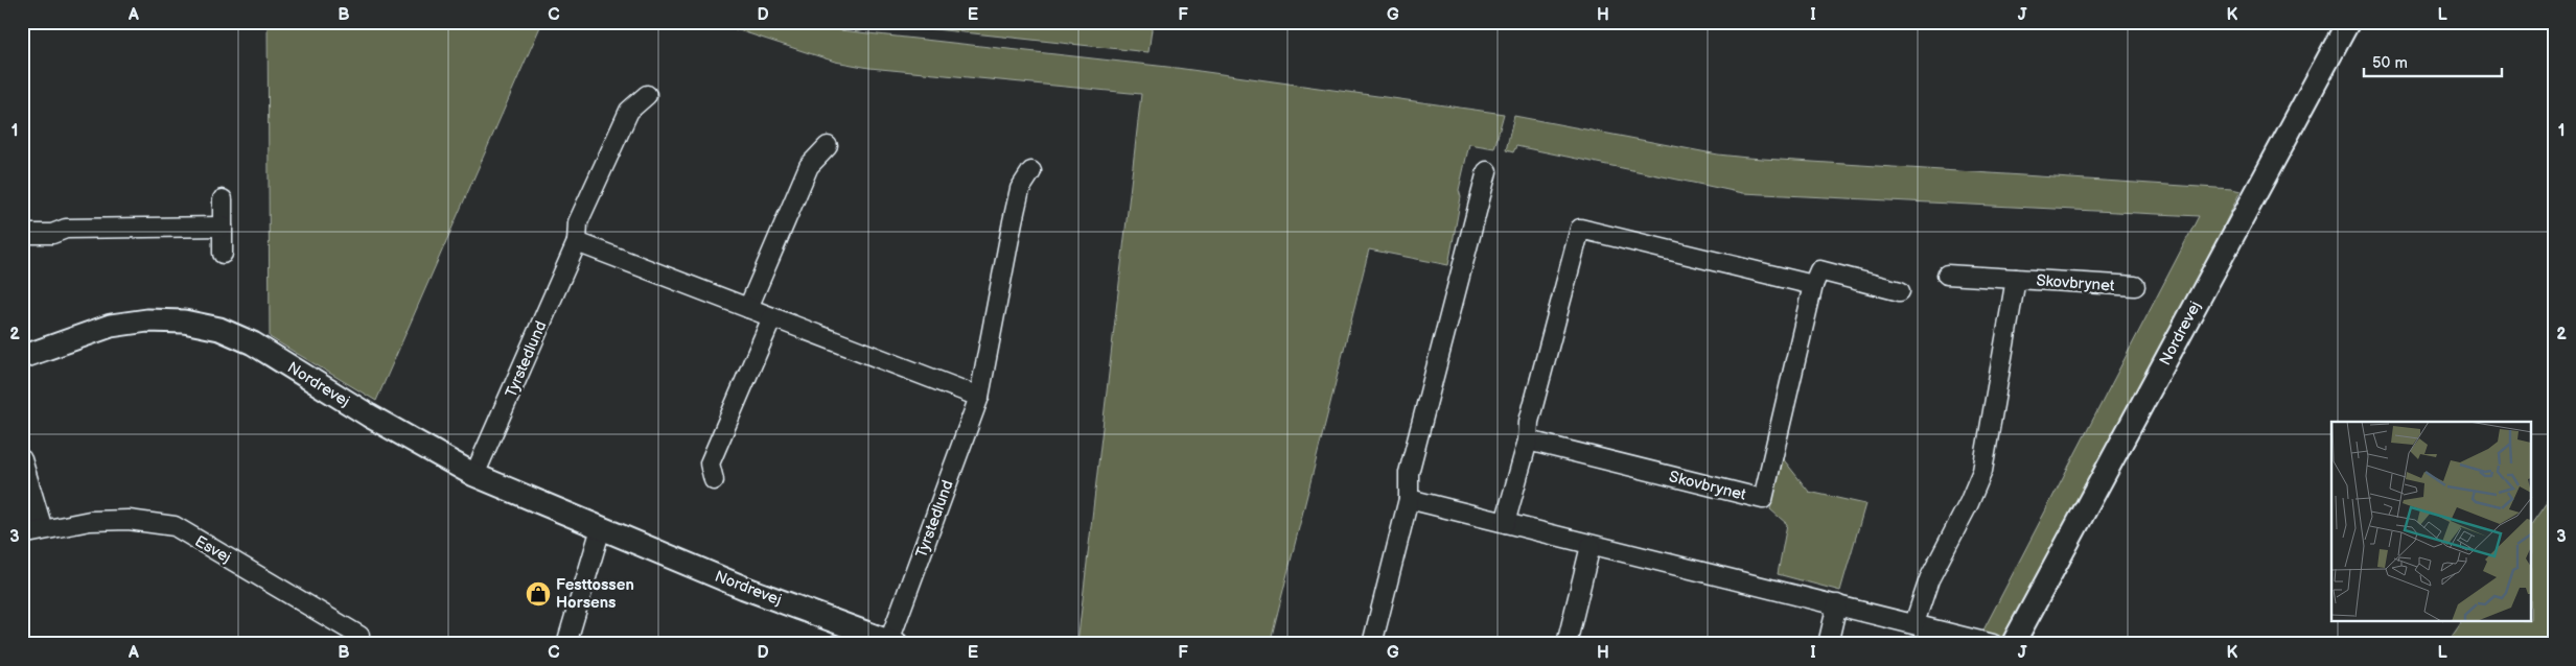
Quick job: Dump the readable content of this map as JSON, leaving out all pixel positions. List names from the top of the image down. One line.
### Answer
{"streets":{"street":["Skovbrynet","Nordrevej","Tyrstedlund","Esvej"]},"crossings":[["Nordrevej","Tyrstedlund"]],"places":{"shop":["Festtossen Horsens"]},"scale_bar":"50 m","grid":{"columns":["A","B","C","D","E","F","G","H","I","J","K","L"],"rows":["1","2","3"]}}
